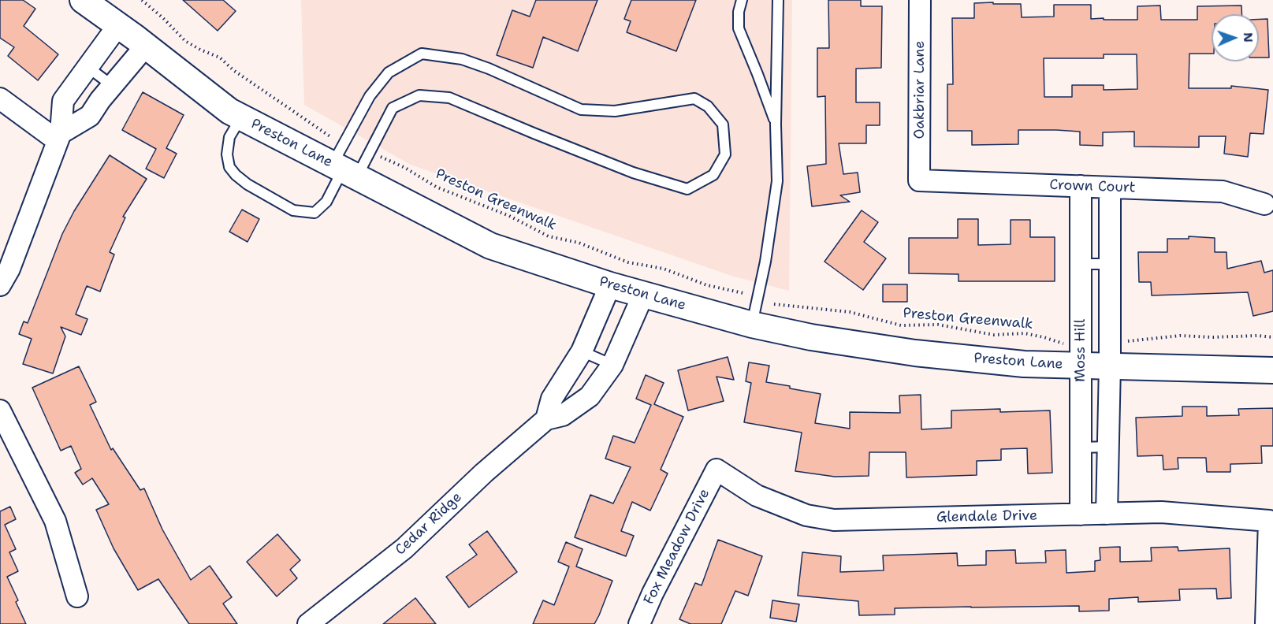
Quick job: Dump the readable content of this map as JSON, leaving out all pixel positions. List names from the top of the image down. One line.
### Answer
{"streets":{"street":["Oakbriar Lane","Preston Lane","Crown Court","Moss Hill","Glendale Drive","Cedar Ridge","Fox Meadow Drive"],"path":["Preston Greenwalk"]},"crossings":[["Oakbriar Lane","Crown Court"],["Preston Lane","Preston Greenwalk"],["Preston Lane","Moss Hill"],["Preston Lane","Cedar Ridge"],["Crown Court","Moss Hill"],["Preston Greenwalk","Moss Hill"],["Moss Hill","Glendale Drive"],["Glendale Drive","Fox Meadow Drive"]],"north":"right"}
